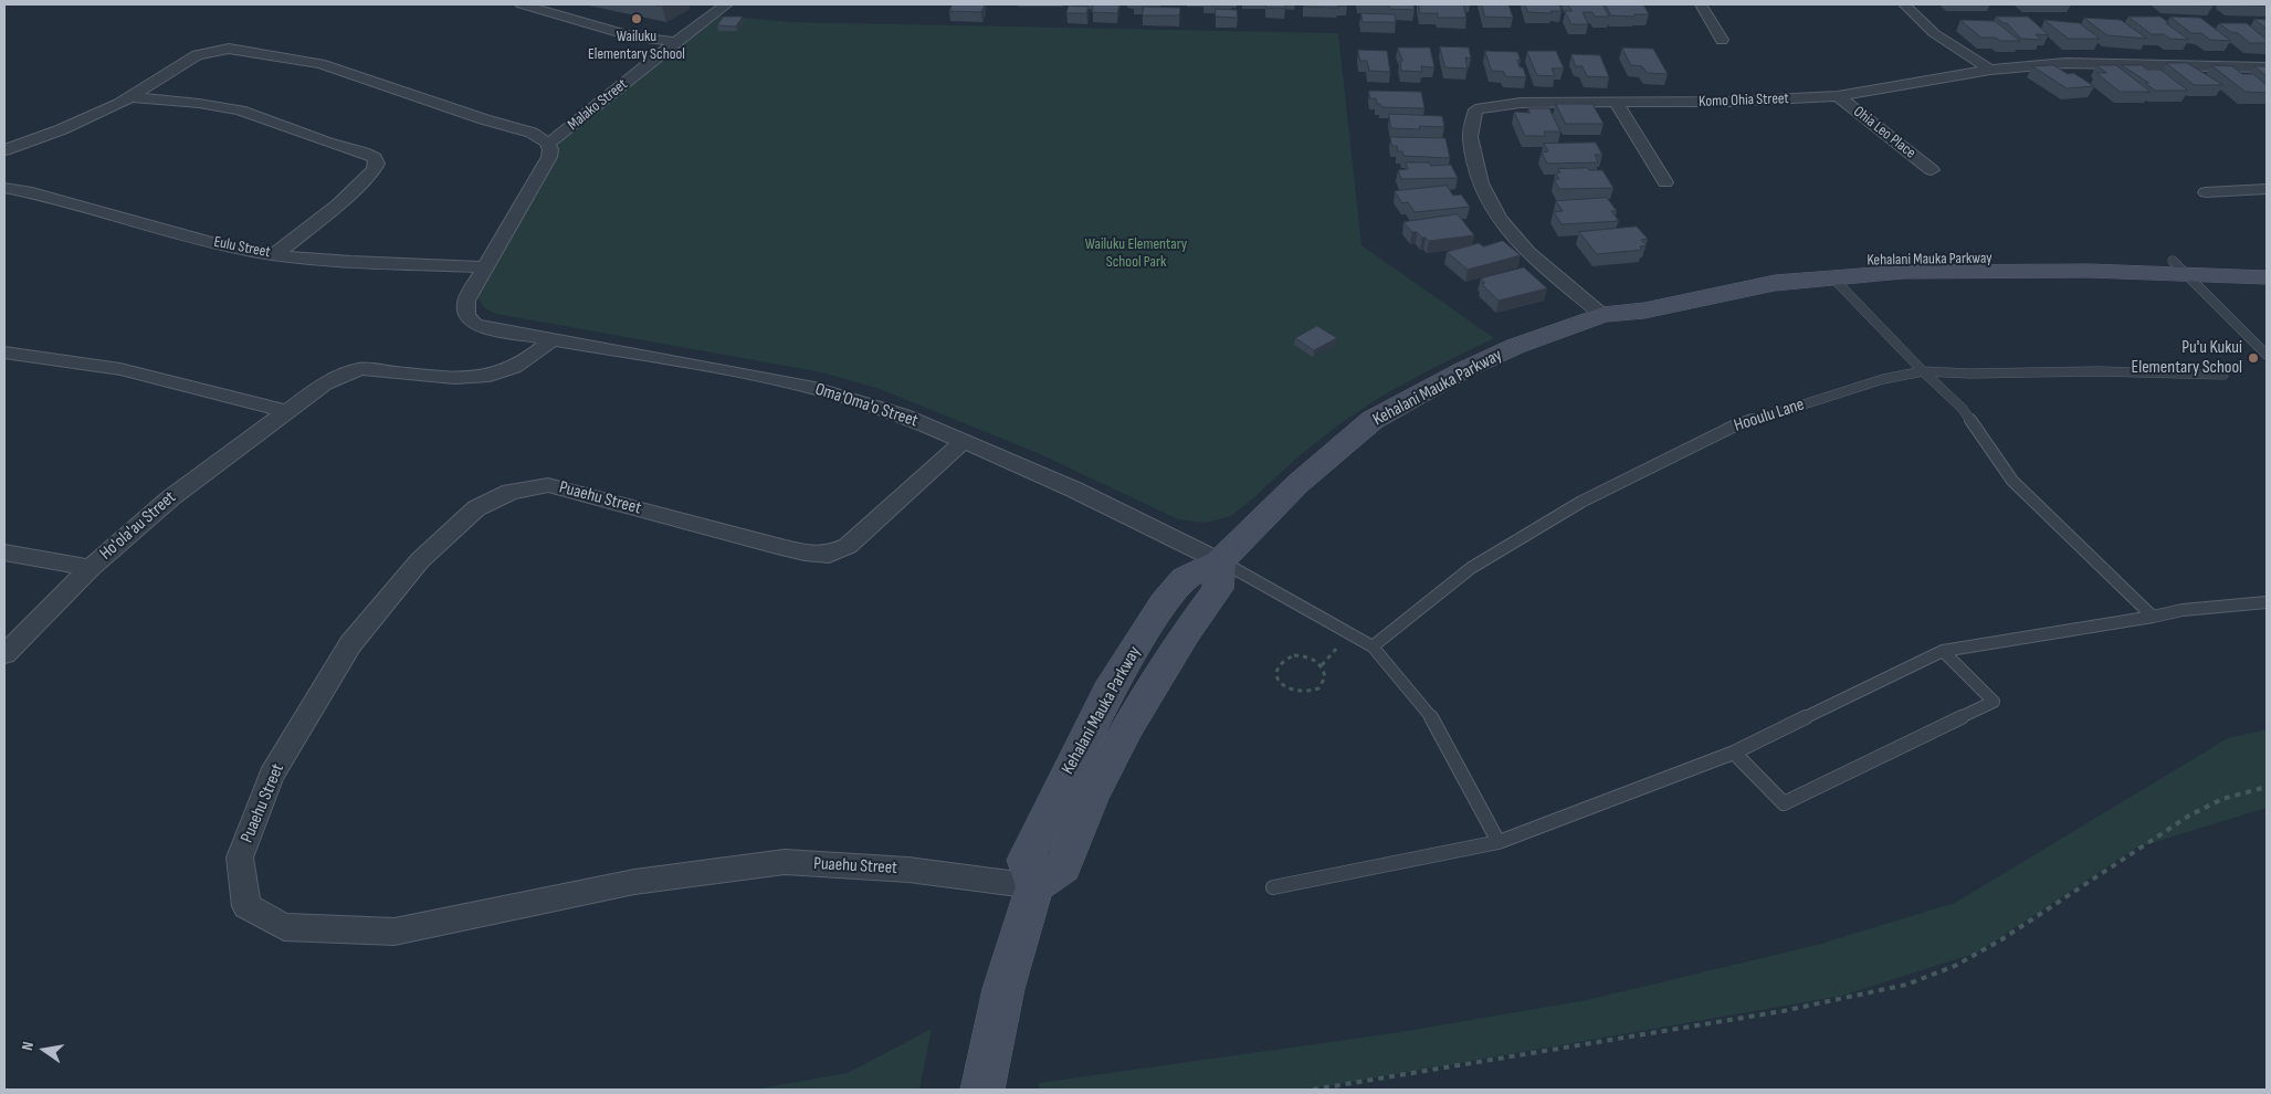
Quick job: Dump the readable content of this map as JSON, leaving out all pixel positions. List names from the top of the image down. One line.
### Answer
{"streets":{"street":["Komo Ohia Street","Malako Street","Ohia Leo Place","Eulu Street","Kehalani Mauka Parkway","Oma'Oma'o Street","Puaehu Street","Ho'ola'au Street"],"lane":["Hooulu Lane"]},"crossings":[["Komo Ohia Street","Ohia Leo Place"],["Komo Ohia Street","Kehalani Mauka Parkway"],["Eulu Street","Oma'Oma'o Street"],["Kehalani Mauka Parkway","Oma'Oma'o Street"],["Kehalani Mauka Parkway","Puaehu Street"],["Oma'Oma'o Street","Puaehu Street"],["Oma'Oma'o Street","Ho'ola'au Street"]],"parks":["Wailuku Elementary School Park"],"places":["Wailuku Elementary School","Pu'u Kukui Elementary School"],"north":"left"}
